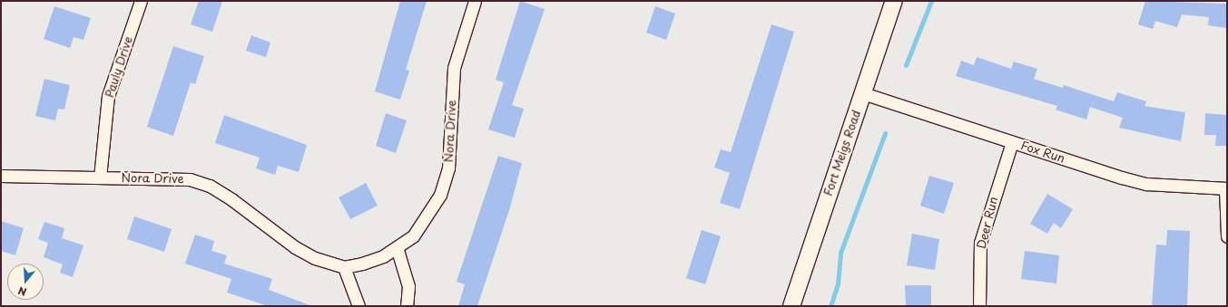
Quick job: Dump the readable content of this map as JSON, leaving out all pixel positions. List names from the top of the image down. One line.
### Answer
{"streets":{"street":["Pauly Drive","Nora Drive","Fox Run","Fort Meigs Road","Deer Run"]},"crossings":[["Pauly Drive","Nora Drive"],["Fox Run","Fort Meigs Road"],["Fox Run","Deer Run"]],"north":"bottom"}
